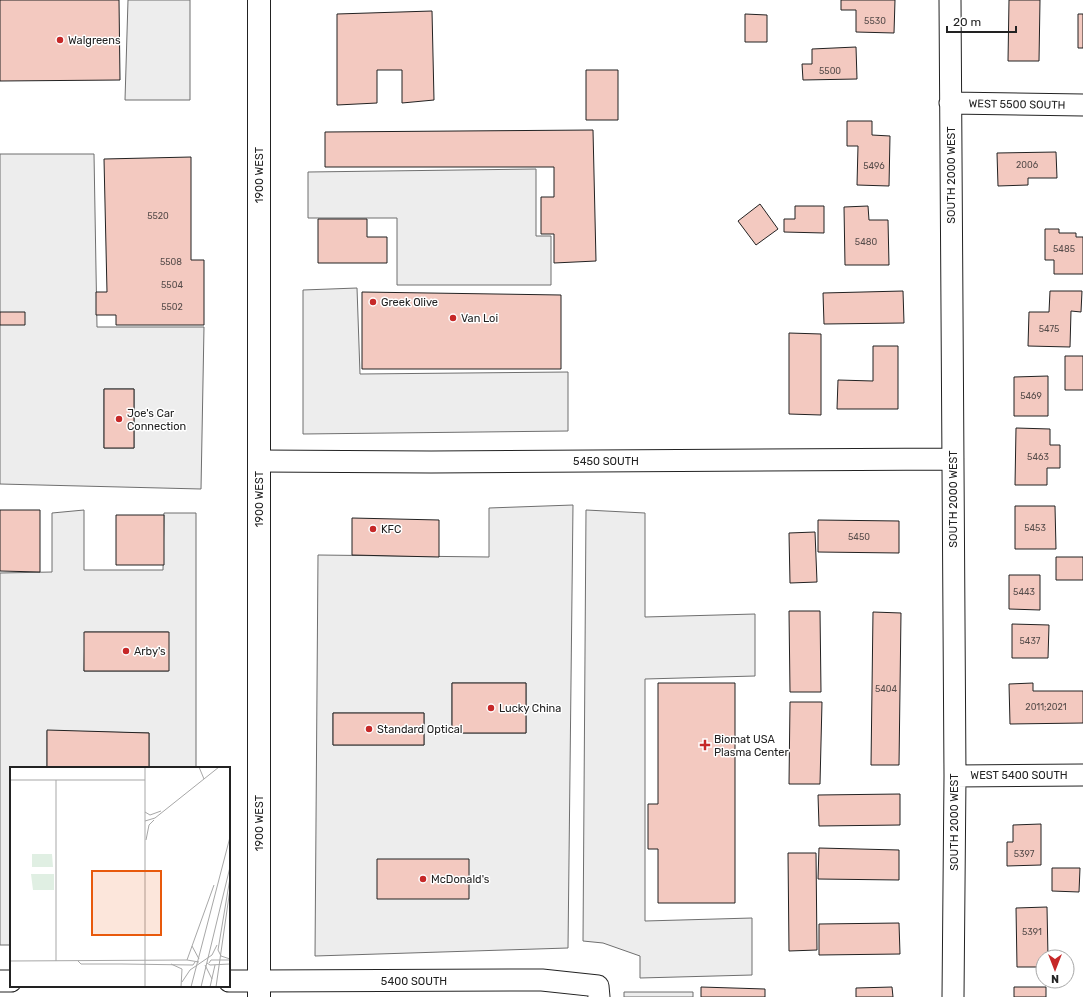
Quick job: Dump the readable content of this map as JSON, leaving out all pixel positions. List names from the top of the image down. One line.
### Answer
{"streets":{"main road":["1900 WEST"],"street":["WEST 5500 SOUTH","SOUTH 2000 WEST","5450 SOUTH","WEST 5400 SOUTH","5400 SOUTH"]},"crossings":[["WEST 5500 SOUTH","SOUTH 2000 WEST"],["1900 WEST","5450 SOUTH"],["1900 WEST","5400 SOUTH"],["SOUTH 2000 WEST","5450 SOUTH"],["SOUTH 2000 WEST","WEST 5400 SOUTH"]],"places":{"other":["Walgreens","Greek Olive","Van Loi","Joe's Car Connection","KFC","Arby's","Lucky China","Standard Optical","McDonald's"],"health":["Biomat USA Plasma Center"]},"house_numbers":["5530","5500","2006","5496","5520","5480","5485","5508","5504","5502","5475","5469","5463","5453","5450","5443","5437","5404","2011;2021","5397","5391"],"scale_bar":"20 m","north":"bottom"}
